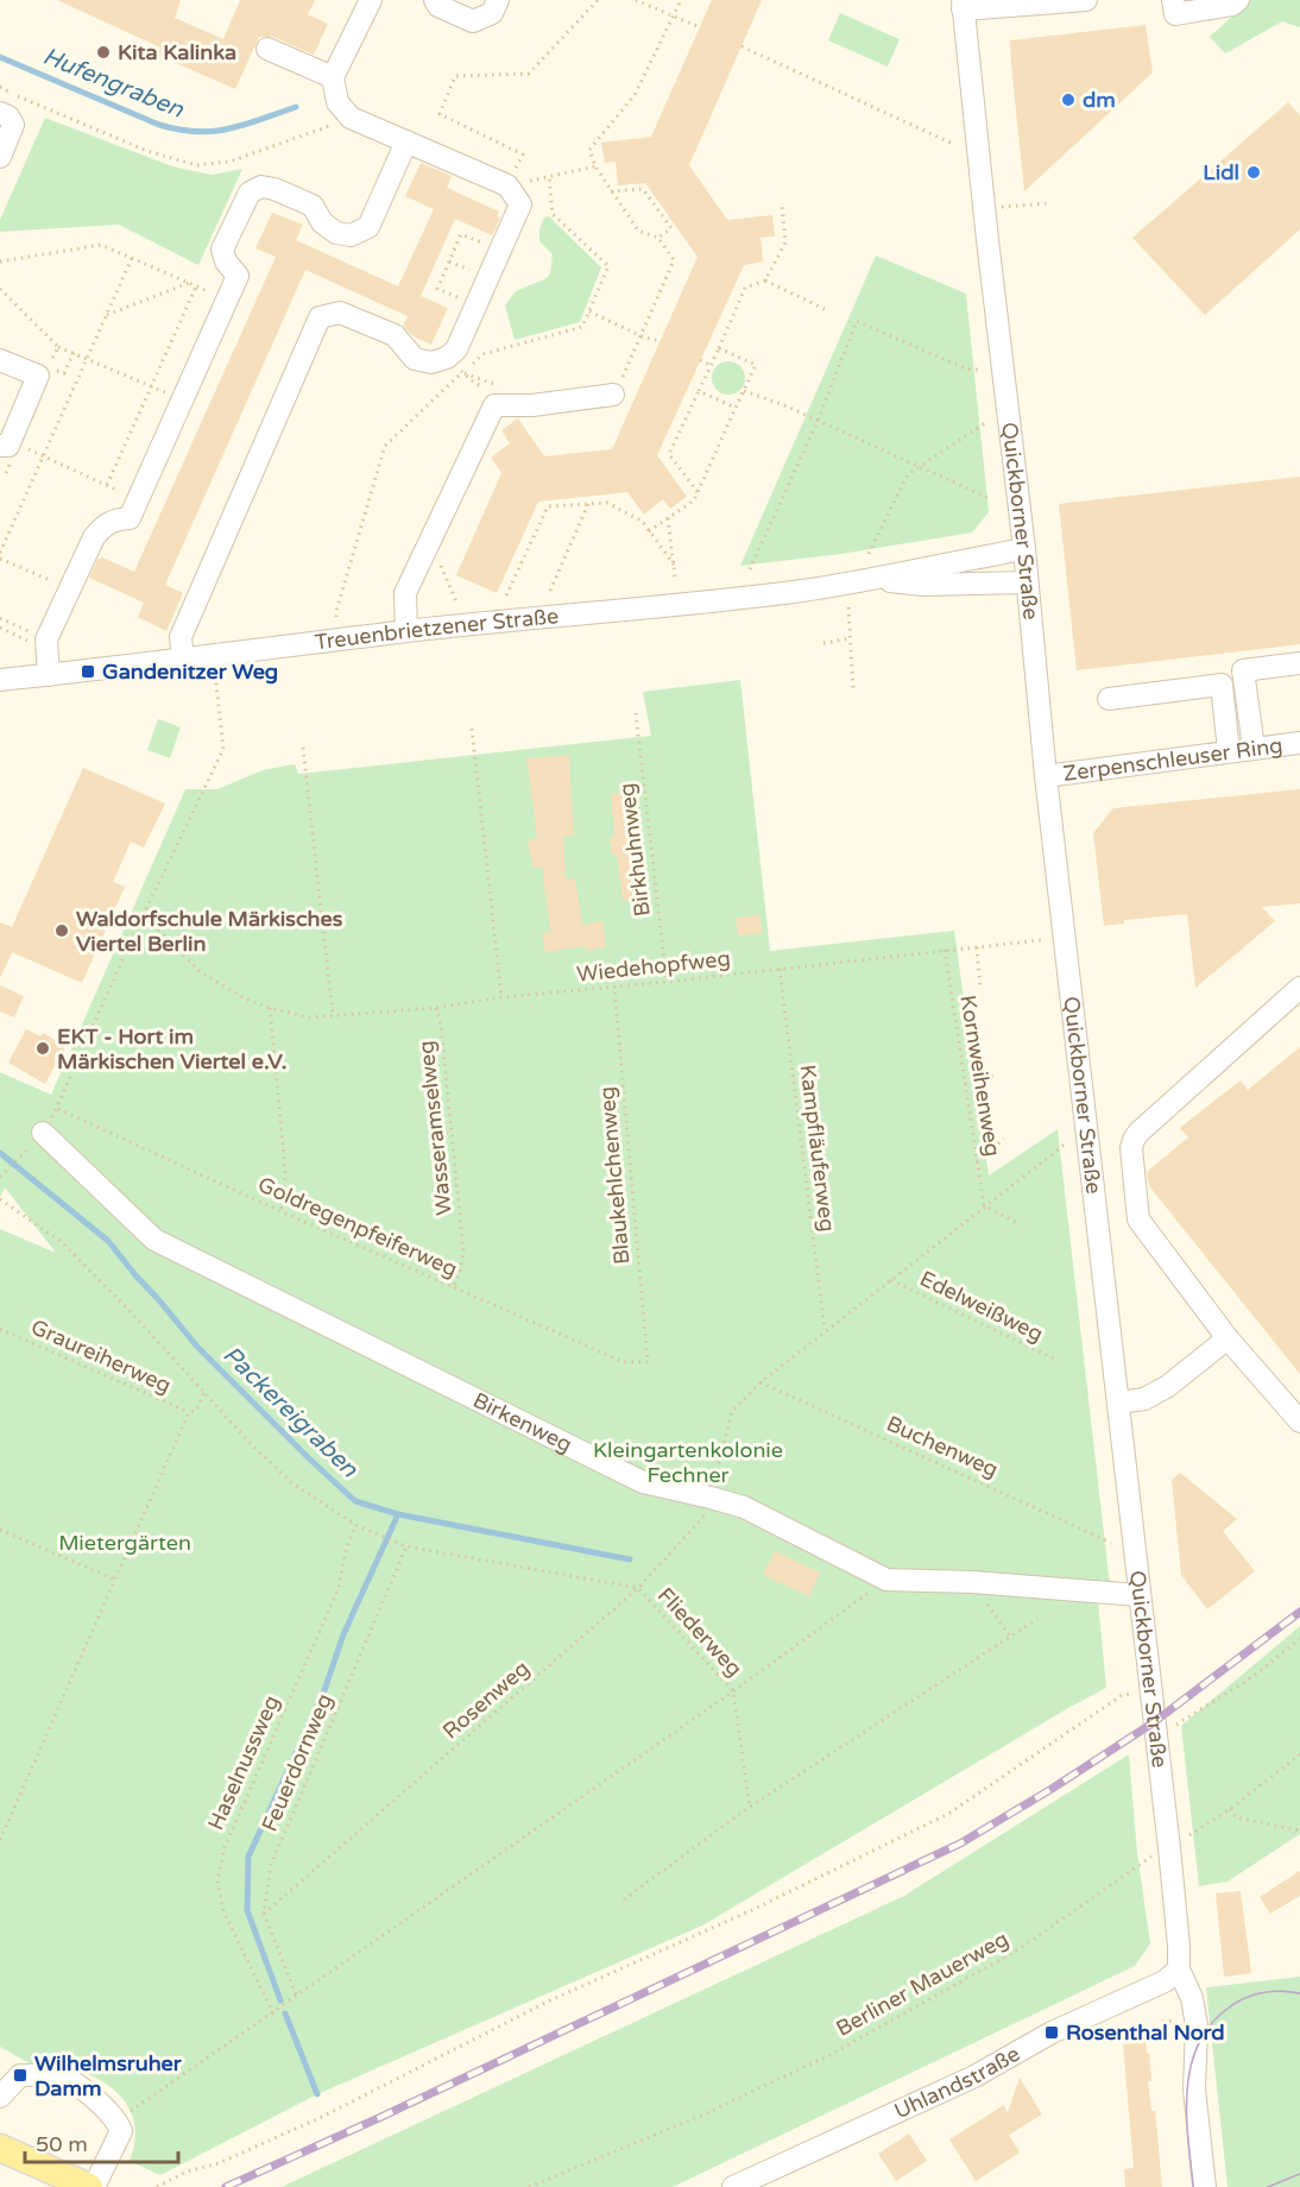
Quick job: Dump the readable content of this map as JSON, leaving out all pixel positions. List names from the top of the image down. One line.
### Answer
{"streets":{"street":["Quickborner Straße","Treuenbrietzener Straße","Zerpenschleuser Ring","Birkenweg","Uhlandstraße"],"path":["Birkhuhnweg","Wiedehopfweg","Kornweihenweg","Wasseramselweg","Kampfläuferweg","Blaukehlchenweg","Goldregenpfeiferweg","Edelweißweg","Graureiherweg","Buchenweg","Fliederweg","Rosenweg","Haselnussweg","Feuerdornweg","Berliner Mauerweg"]},"crossings":[["Quickborner Straße","Treuenbrietzener Straße"],["Quickborner Straße","Zerpenschleuser Ring"],["Quickborner Straße","Birkenweg"],["Quickborner Straße","Berliner Mauerweg"],["Quickborner Straße","Uhlandstraße"],["Birkhuhnweg","Wiedehopfweg"],["Wiedehopfweg","Kornweihenweg"],["Wiedehopfweg","Wasseramselweg"],["Wiedehopfweg","Kampfläuferweg"],["Wiedehopfweg","Blaukehlchenweg"],["Kornweihenweg","Rosenweg"],["Wasseramselweg","Goldregenpfeiferweg"],["Kampfläuferweg","Rosenweg"],["Blaukehlchenweg","Goldregenpfeiferweg"],["Edelweißweg","Rosenweg"],["Birkenweg","Rosenweg"],["Buchenweg","Rosenweg"],["Fliederweg","Rosenweg"],["Fliederweg","Haselnussweg"],["Fliederweg","Feuerdornweg"],["Rosenweg","Feuerdornweg"]],"water":["Hufengraben","Packereigraben"],"parks":["Kleingartenkolonie Fechner","Mietergärten"],"places":{"other":["Kita Kalinka","dm","Lidl","Waldorfschule Märkisches Viertel Berlin","EKT - Hort im Märkischen Viertel e.V."],"transit":["Gandenitzer Weg","Rosenthal Nord","Wilhelmsruher Damm"]},"scale_bar":"50 m"}
